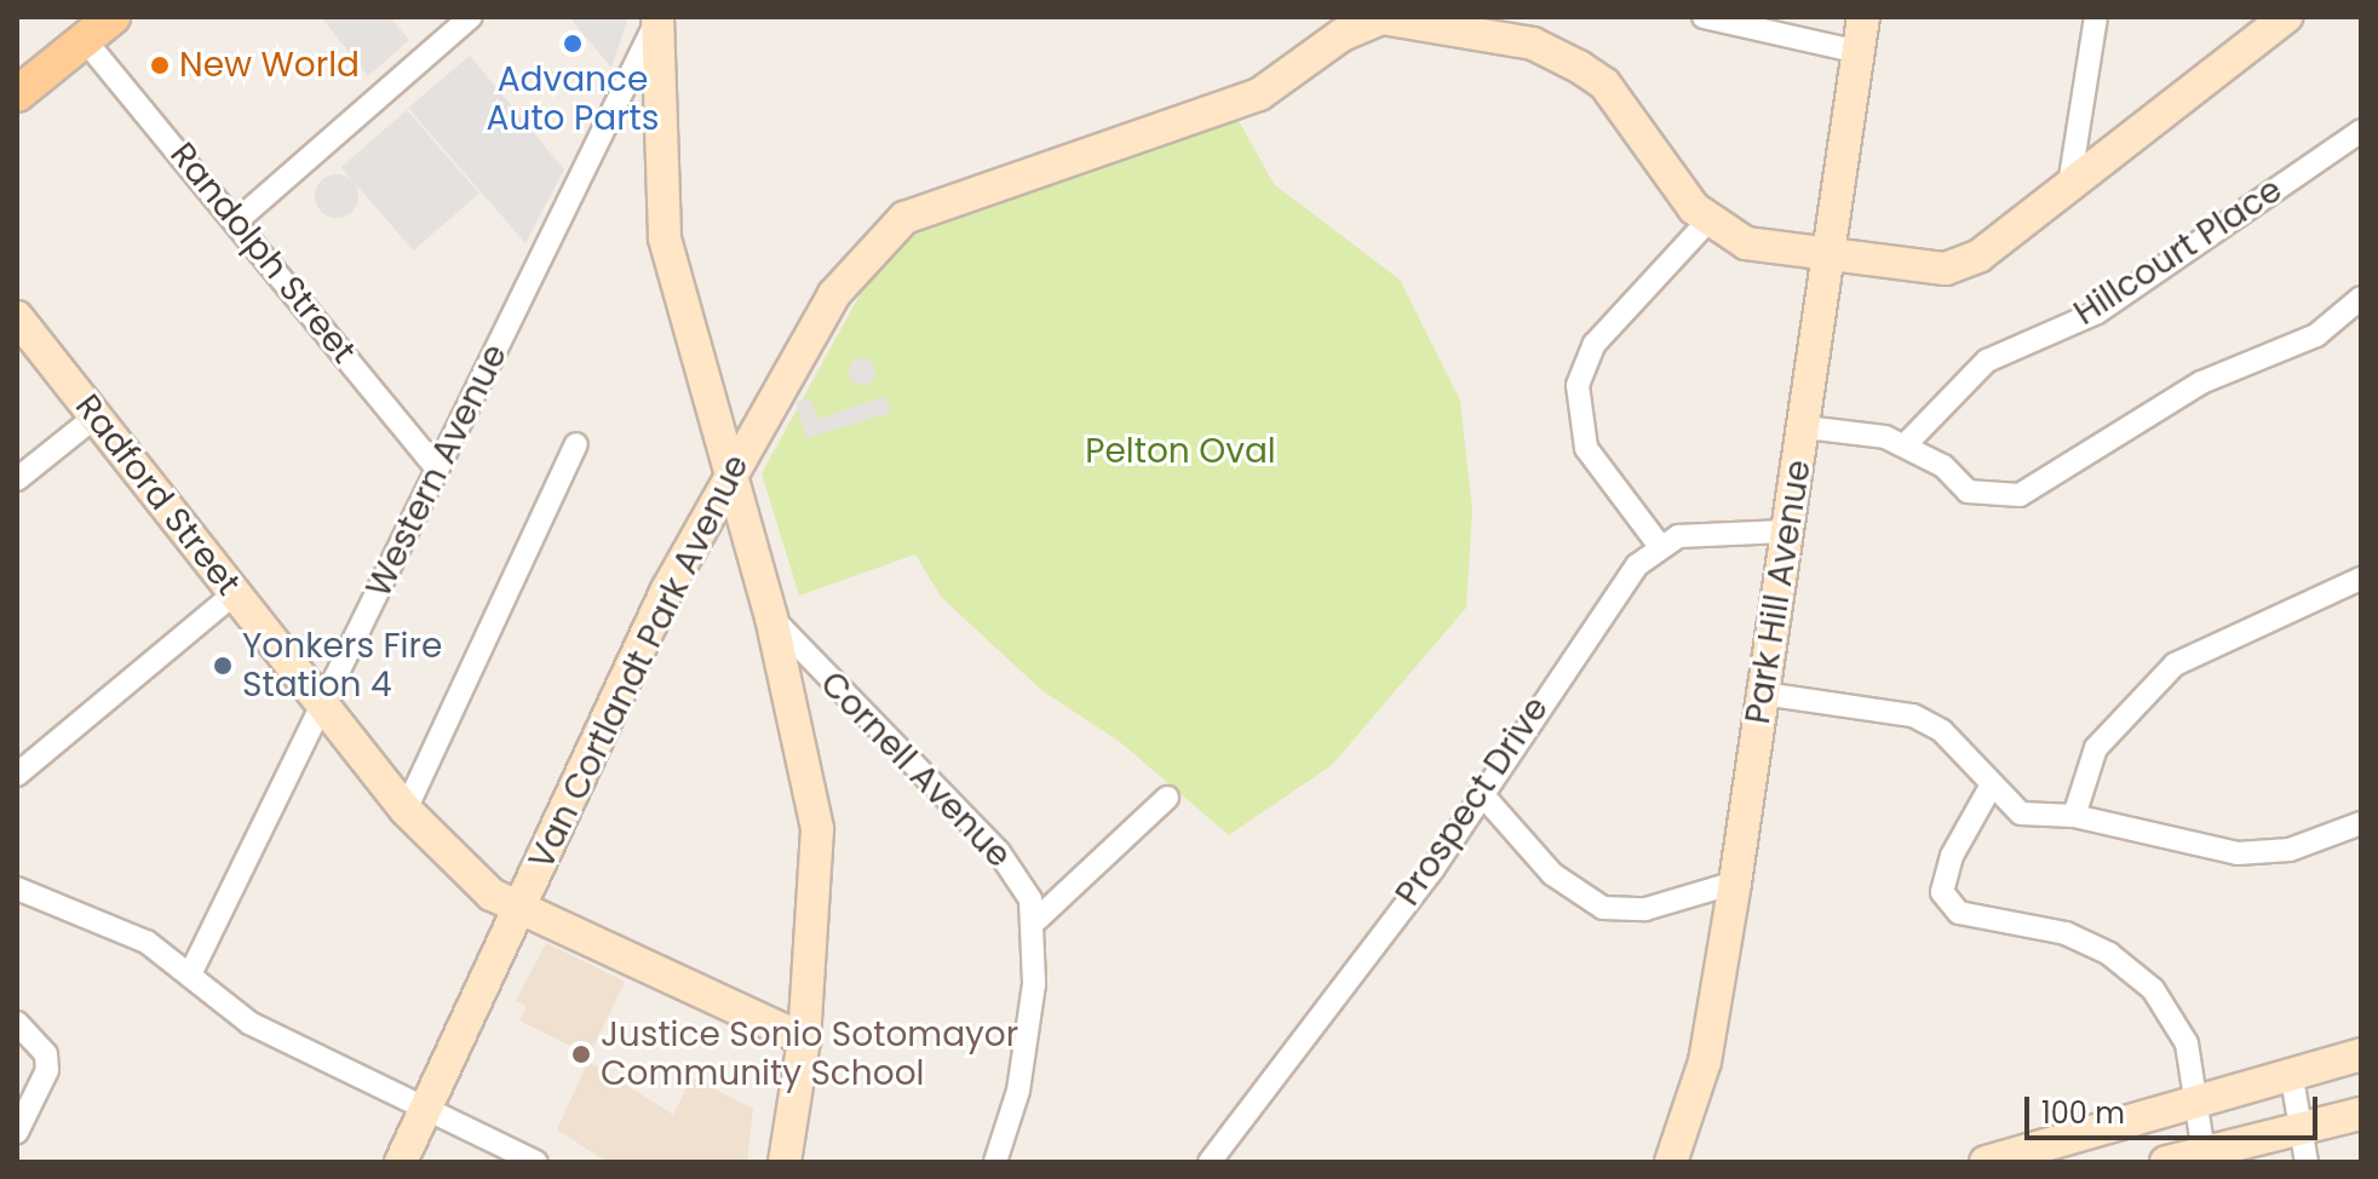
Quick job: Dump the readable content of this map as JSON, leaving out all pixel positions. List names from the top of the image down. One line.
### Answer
{"streets":{"street":["Hillcourt Place","Randolph Street","Western Avenue","Radford Street","Park Hill Avenue","Van Cortlandt Park Avenue","Cornell Avenue","Prospect Drive"]},"crossings":[["Randolph Street","Western Avenue"],["Western Avenue","Radford Street"],["Radford Street","Van Cortlandt Park Avenue"],["Park Hill Avenue","Van Cortlandt Park Avenue"]],"parks":["Pelton Oval"],"places":["Advance Auto Parts","New World","Yonkers Fire Station 4","Justice Sonio Sotomayor Community School"],"scale_bar":"100 m"}
